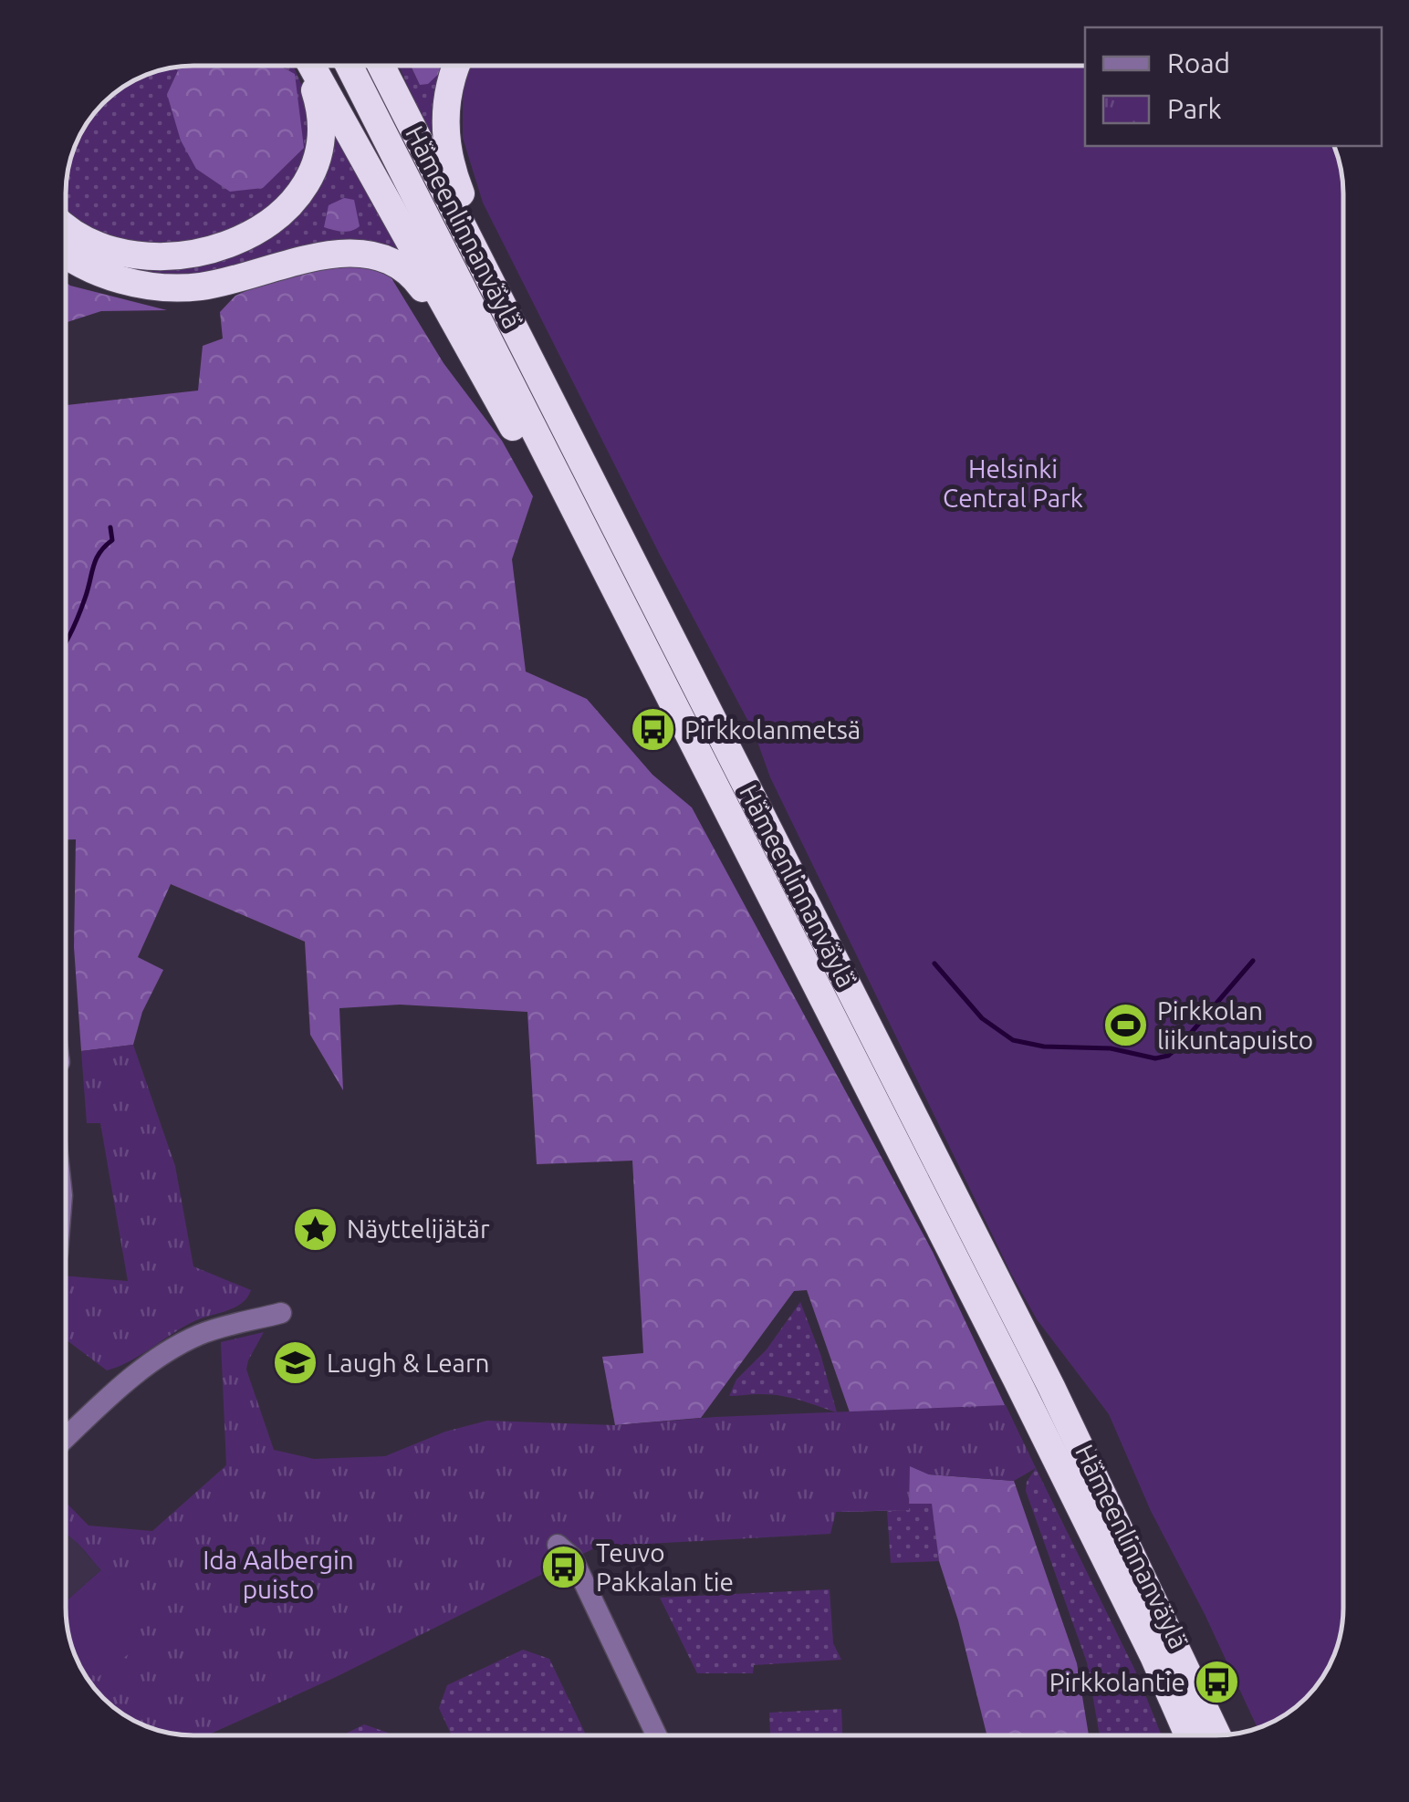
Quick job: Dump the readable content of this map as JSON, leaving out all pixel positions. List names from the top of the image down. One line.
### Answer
{"streets":{"highway":["Hämeenlinnanväylä"]},"parks":["Helsinki Central Park","Ida Aalbergin puisto"],"places":{"bus stop":["Pirkkolanmetsä","Teuvo Pakkalan tie","Pirkkolantie"],"sports":["Pirkkolan liikuntapuisto"],"place":["Näyttelijätär"],"school or university":["Laugh & Learn"]},"legend":["Road","Park"]}
